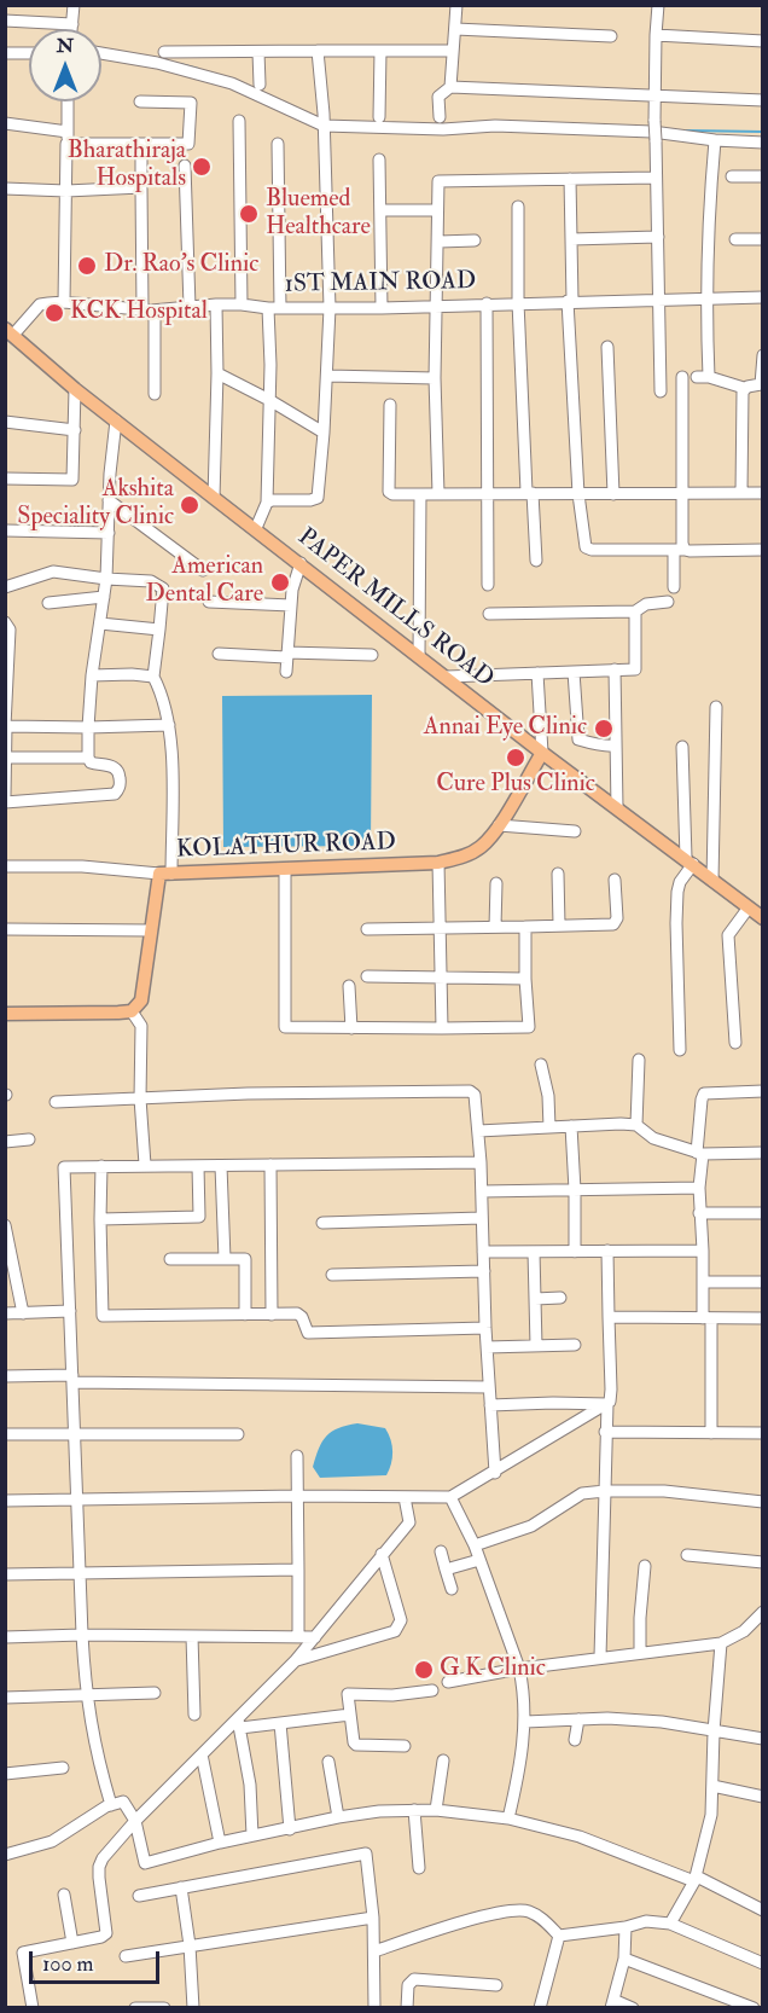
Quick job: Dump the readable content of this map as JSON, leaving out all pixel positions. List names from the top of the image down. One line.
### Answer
{"streets":{"main road":["PAPER MILLS ROAD","KOLATHUR ROAD"],"street":["1ST MAIN ROAD"]},"crossings":[["1ST MAIN ROAD","PAPER MILLS ROAD"],["PAPER MILLS ROAD","KOLATHUR ROAD"]],"places":["Bharathiraja Hospitals","Bluemed Healthcare","Dr. Rao's Clinic","KCK Hospital","Akshita Speciality Clinic","American Dental Care","Annai Eye Clinic","Cure Plus Clinic","G K Clinic"],"scale_bar":"100 m","north":"top"}
